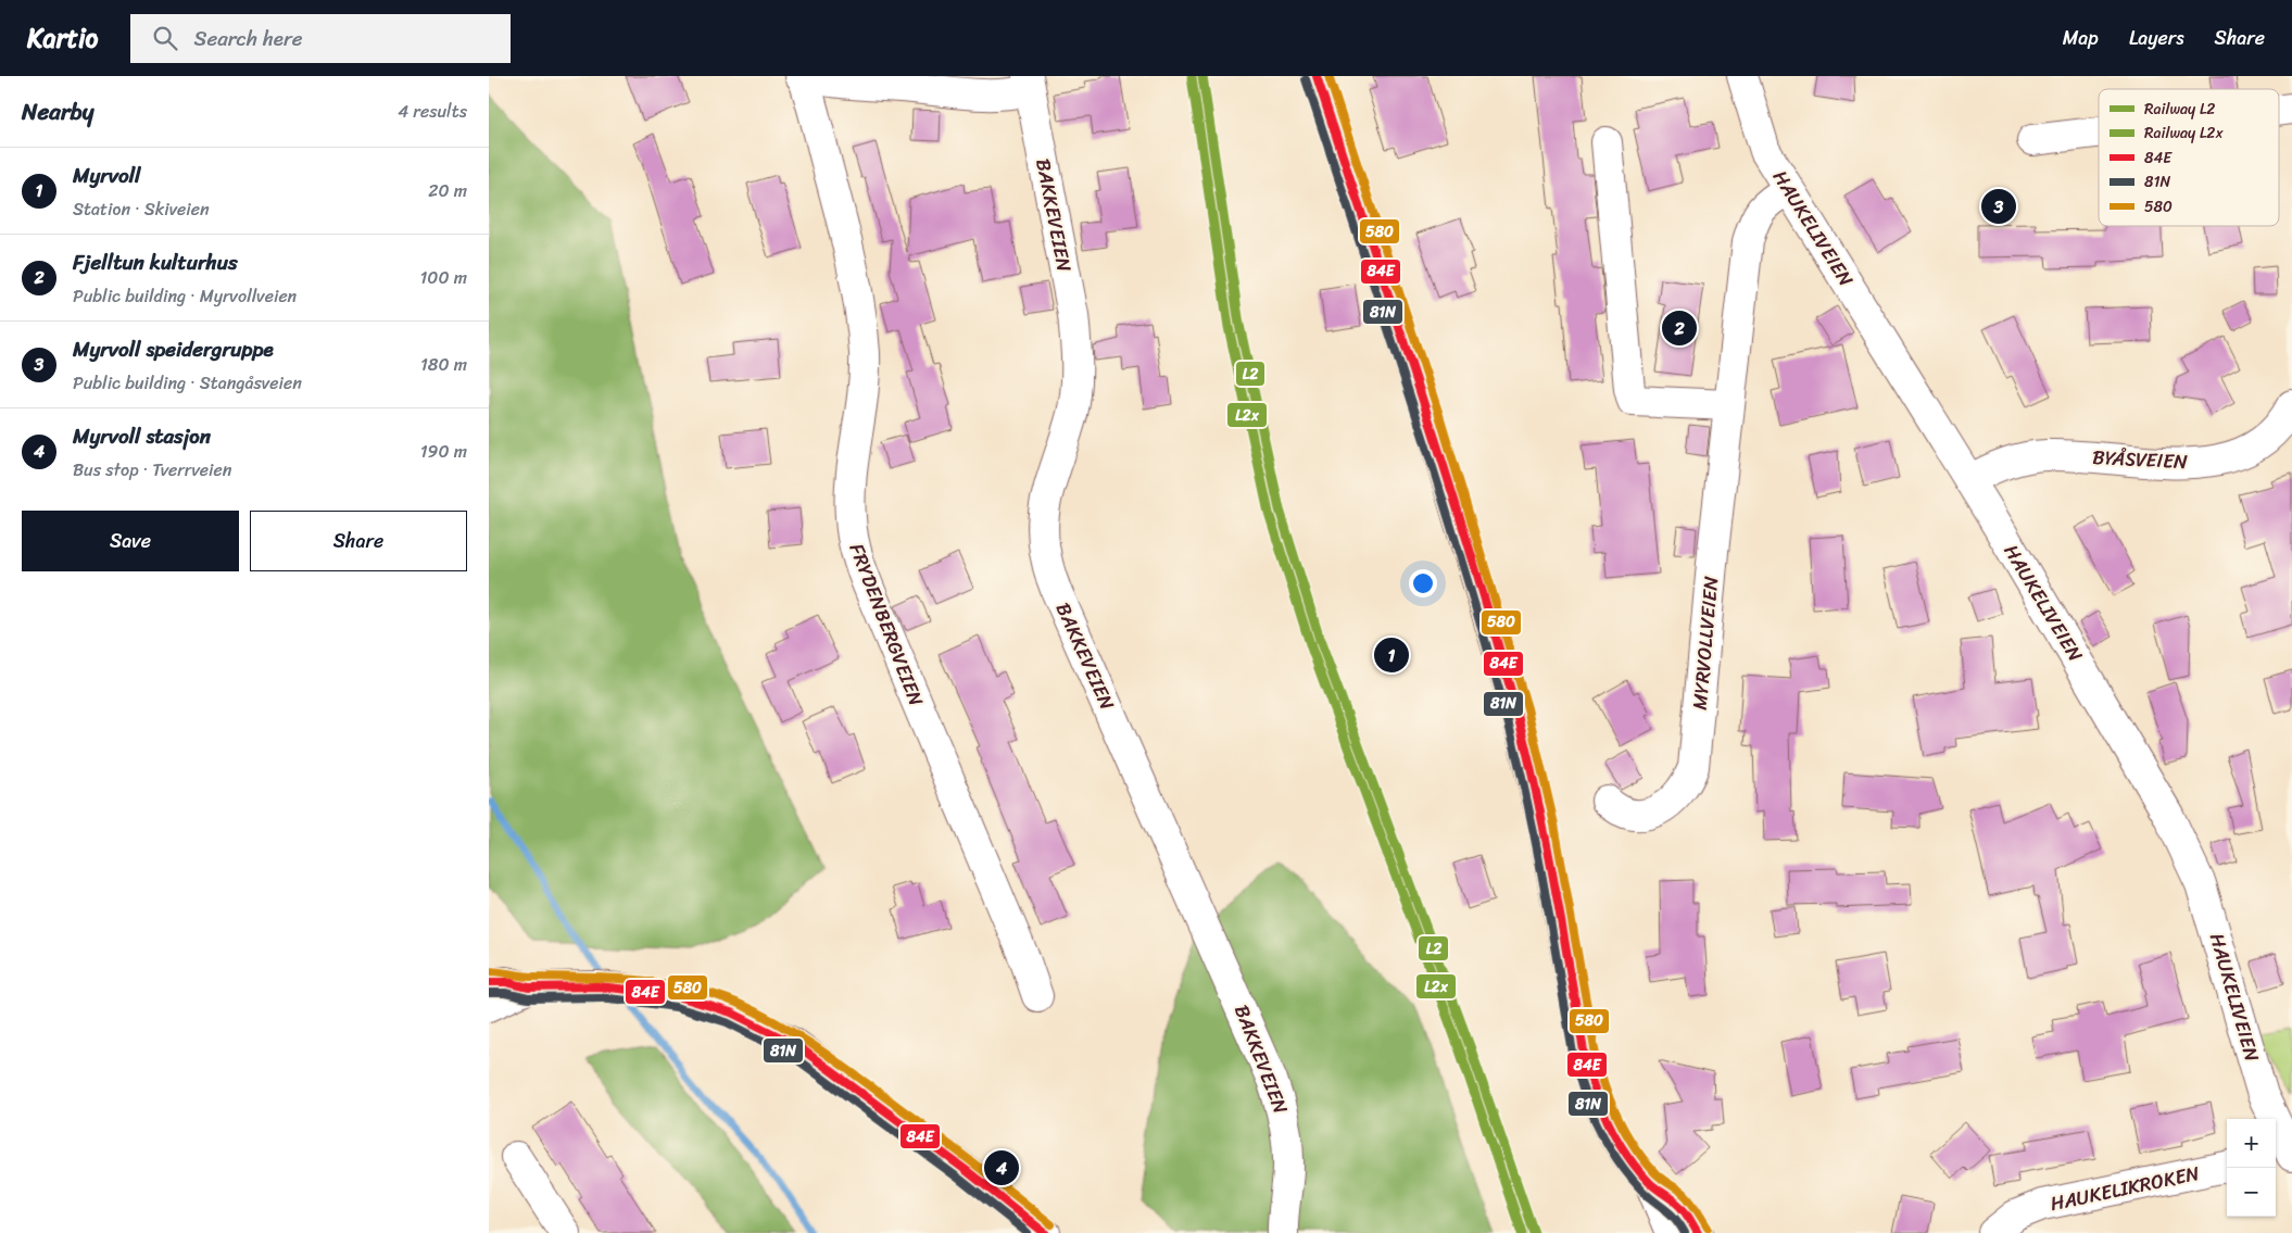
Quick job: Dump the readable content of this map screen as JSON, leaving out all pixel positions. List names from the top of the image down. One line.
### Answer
{"streets":{"street":["BAKKEVEIEN","HAUKELIVEIEN","BYÅSVEIEN","FRYDENBERGVEIEN","MYRVOLLVEIEN","HAUKELIKROKEN"]},"crossings":[["HAUKELIVEIEN","BYÅSVEIEN"],["HAUKELIVEIEN","MYRVOLLVEIEN"]],"lines":["rail line L2","transit line 84E","transit line 580","rail line L2x","transit line 81N"],"legend":["Railway L2","Railway L2x","84E","81N","580"],"page":{"header":"Kartio","search":"Search here","nav":["Map","Layers","Share"],"heading":["Nearby","4 results"],"list":[{"mark":"1","name":"Myrvoll","note":"Station · Skiveien","value":"20 m"},{"mark":"2","name":"Fjelltun kulturhus","note":"Public building · Myrvollveien","value":"100 m"},{"mark":"3","name":"Myrvoll speidergruppe","note":"Public building · Stangåsveien","value":"180 m"},{"mark":"4","name":"Myrvoll stasjon","note":"Bus stop · Tverrveien","value":"190 m"}],"pins":["3","2","1","4"],"buttons":["Save","Share"],"map_buttons":["+","−"]}}
